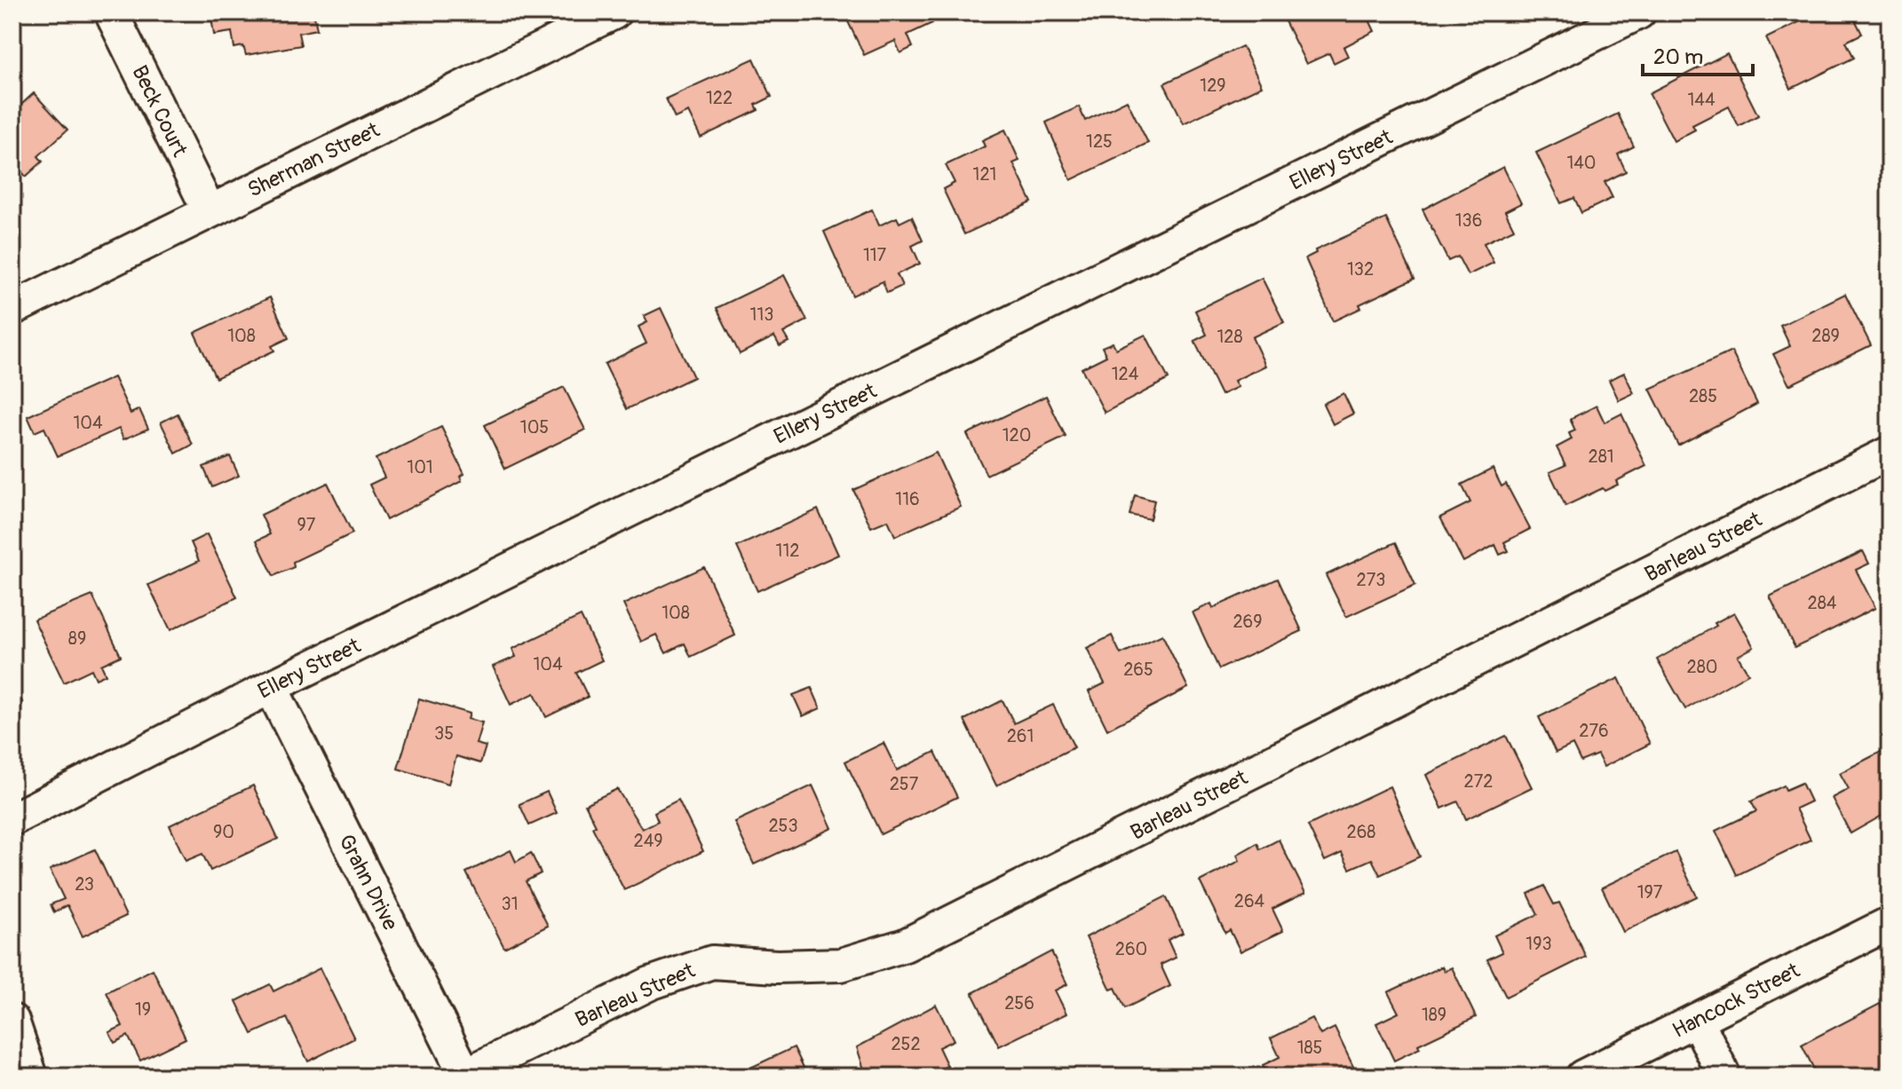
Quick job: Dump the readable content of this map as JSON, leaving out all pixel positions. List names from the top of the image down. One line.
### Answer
{"streets":{"street":["Beck Court","Sherman Street","Ellery Street","Barleau Street","Grahn Drive","Hancock Street"]},"crossings":[["Beck Court","Sherman Street"],["Ellery Street","Grahn Drive"],["Barleau Street","Grahn Drive"]],"house_numbers":["129","122","144","125","140","121","136","117","132","113","108","289","128","124","285","104","105","120","281","101","116","97","112","273","284","108","269","89","104","280","265","276","35","261","272","257","253","90","268","249","23","197","264","31","193","260","256","19","189","252","185"],"scale_bar":"20 m"}
